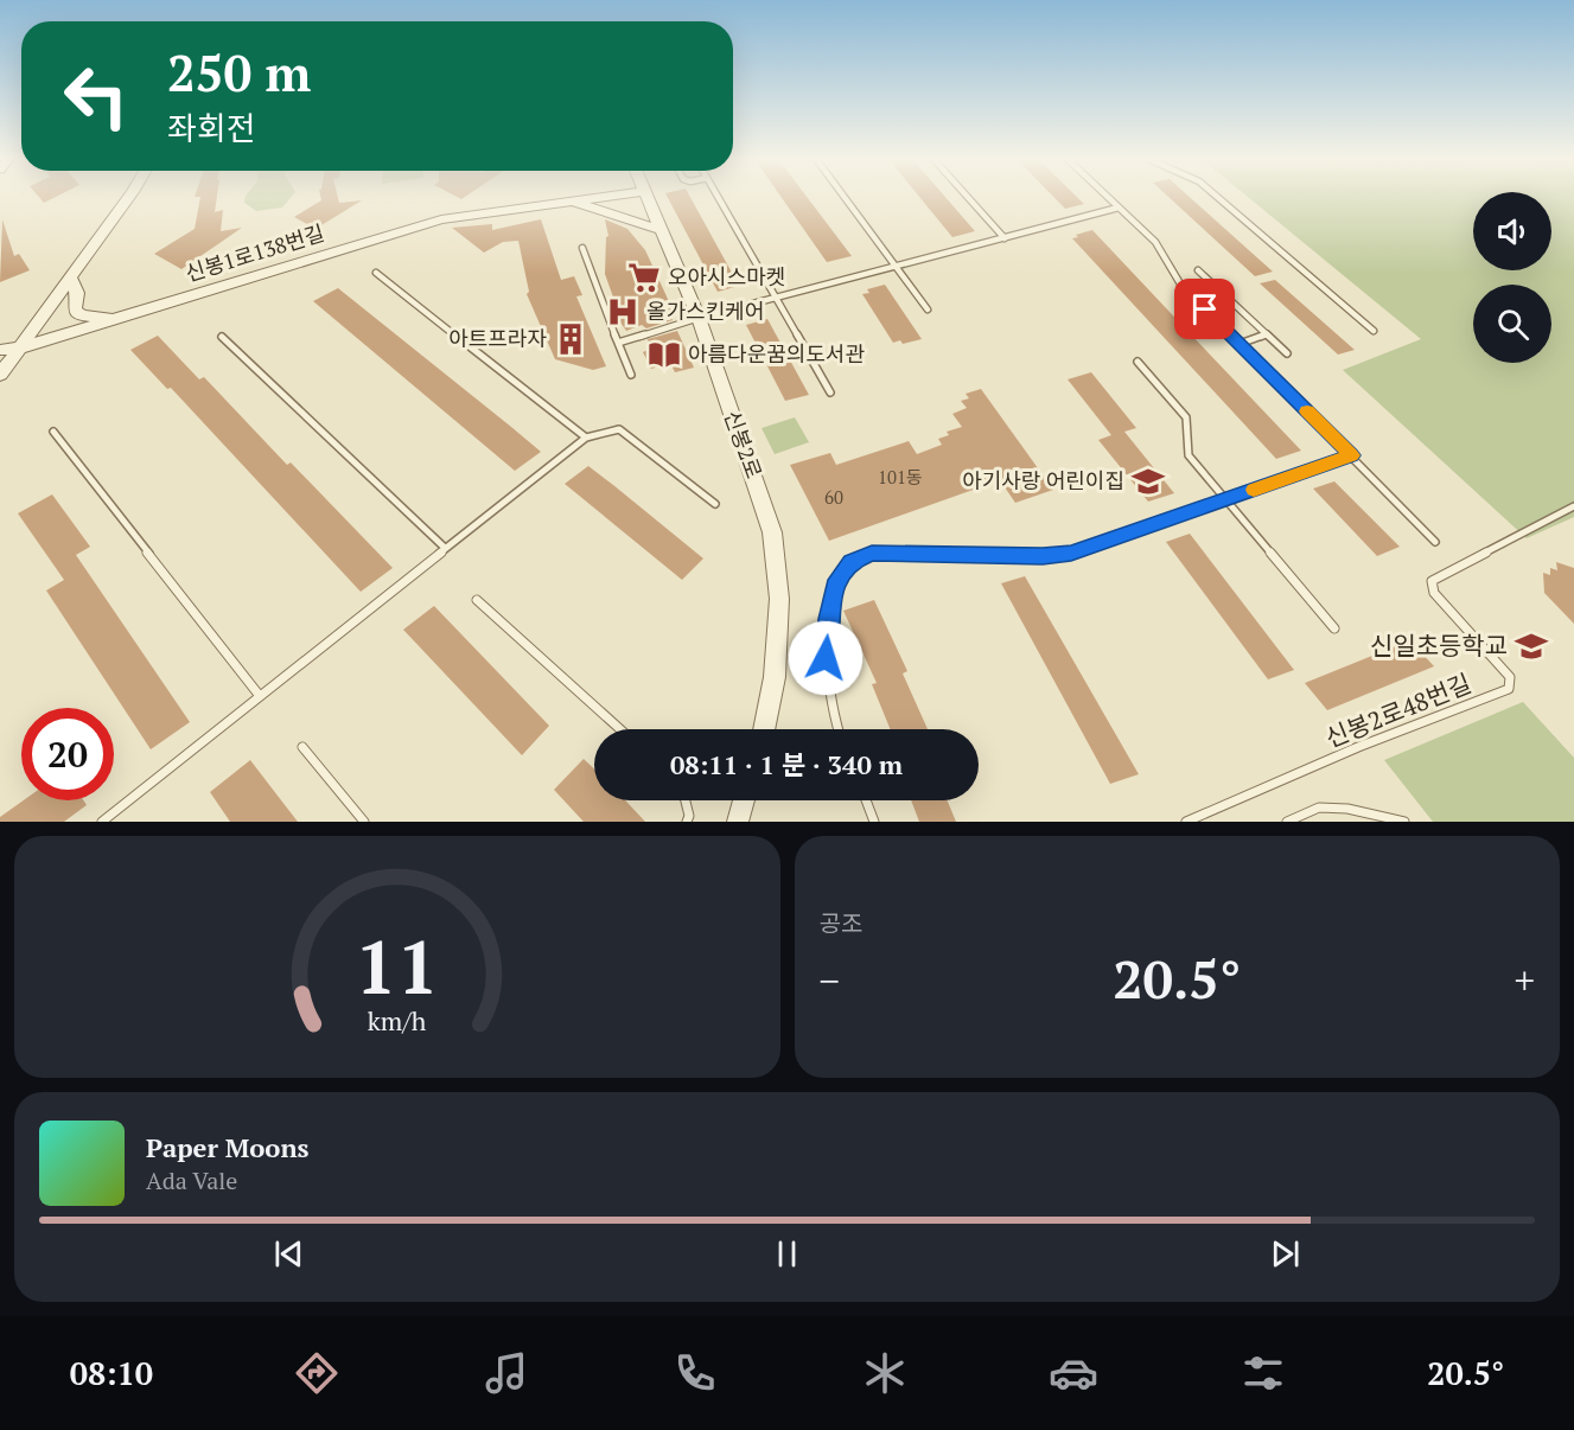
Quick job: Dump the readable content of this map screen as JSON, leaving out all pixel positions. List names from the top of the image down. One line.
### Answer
{"streets":{"street":["신봉1로138번길","신봉2로"],"lane":["신봉2로48번길"]},"places":{"supermarket":["오아시스마켓"],"hospital":["올가스킨케어"],"building":["아트프라자"],"library":["아름다운꿈의도서관"],"school or university":["아기사랑 어린이집","신일초등학교"]},"house_numbers":["101동","60"],"page":{"turn":["250 m","좌회전"],"limit":"20","trip":"08:11 · 1 분 · 340 m","tile":"공조","heat":["−","20.5°","+"],"song":["Paper Moons","Ada Vale"],"tabs":["08:10","20.5°"],"gauge":["11","km/h"]}}
